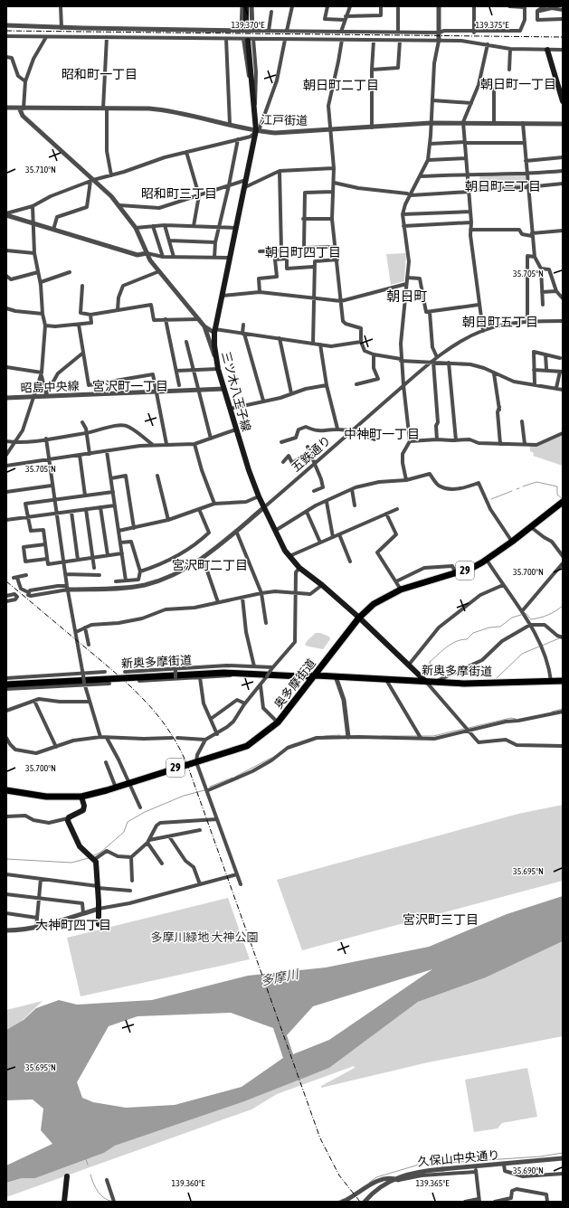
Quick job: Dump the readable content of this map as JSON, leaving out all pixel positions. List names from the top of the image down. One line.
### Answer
{"streets":{"main road":["三ツ木八王子線","29","新奥多摩街道","奥多摩街道"],"street":["江戸街道","昭島中央線","五鉄通り","久保山中央通り"]},"crossings":[["江戸街道","三ツ木八王子線"],["昭島中央線","三ツ木八王子線"],["三ツ木八王子線","五鉄通り"],["三ツ木八王子線","新奥多摩街道"],["三ツ木八王子線","奥多摩街道"],["新奥多摩街道","奥多摩街道"]],"districts":["昭和町一丁目","朝日町一丁目","朝日町二丁目","朝日町三丁目","昭和町三丁目","朝日町四丁目","朝日町","朝日町五丁目","宮沢町一丁目","中神町一丁目","宮沢町二丁目","宮沢町三丁目","大神町四丁目"],"water":["多摩川"],"parks":["多摩川緑地 大神公園"],"coordinates":["139.370°E","139.375°E","35.710°N","35.705°N","35.700°N","35.695°N","35.690°N","139.360°E","139.365°E"]}
